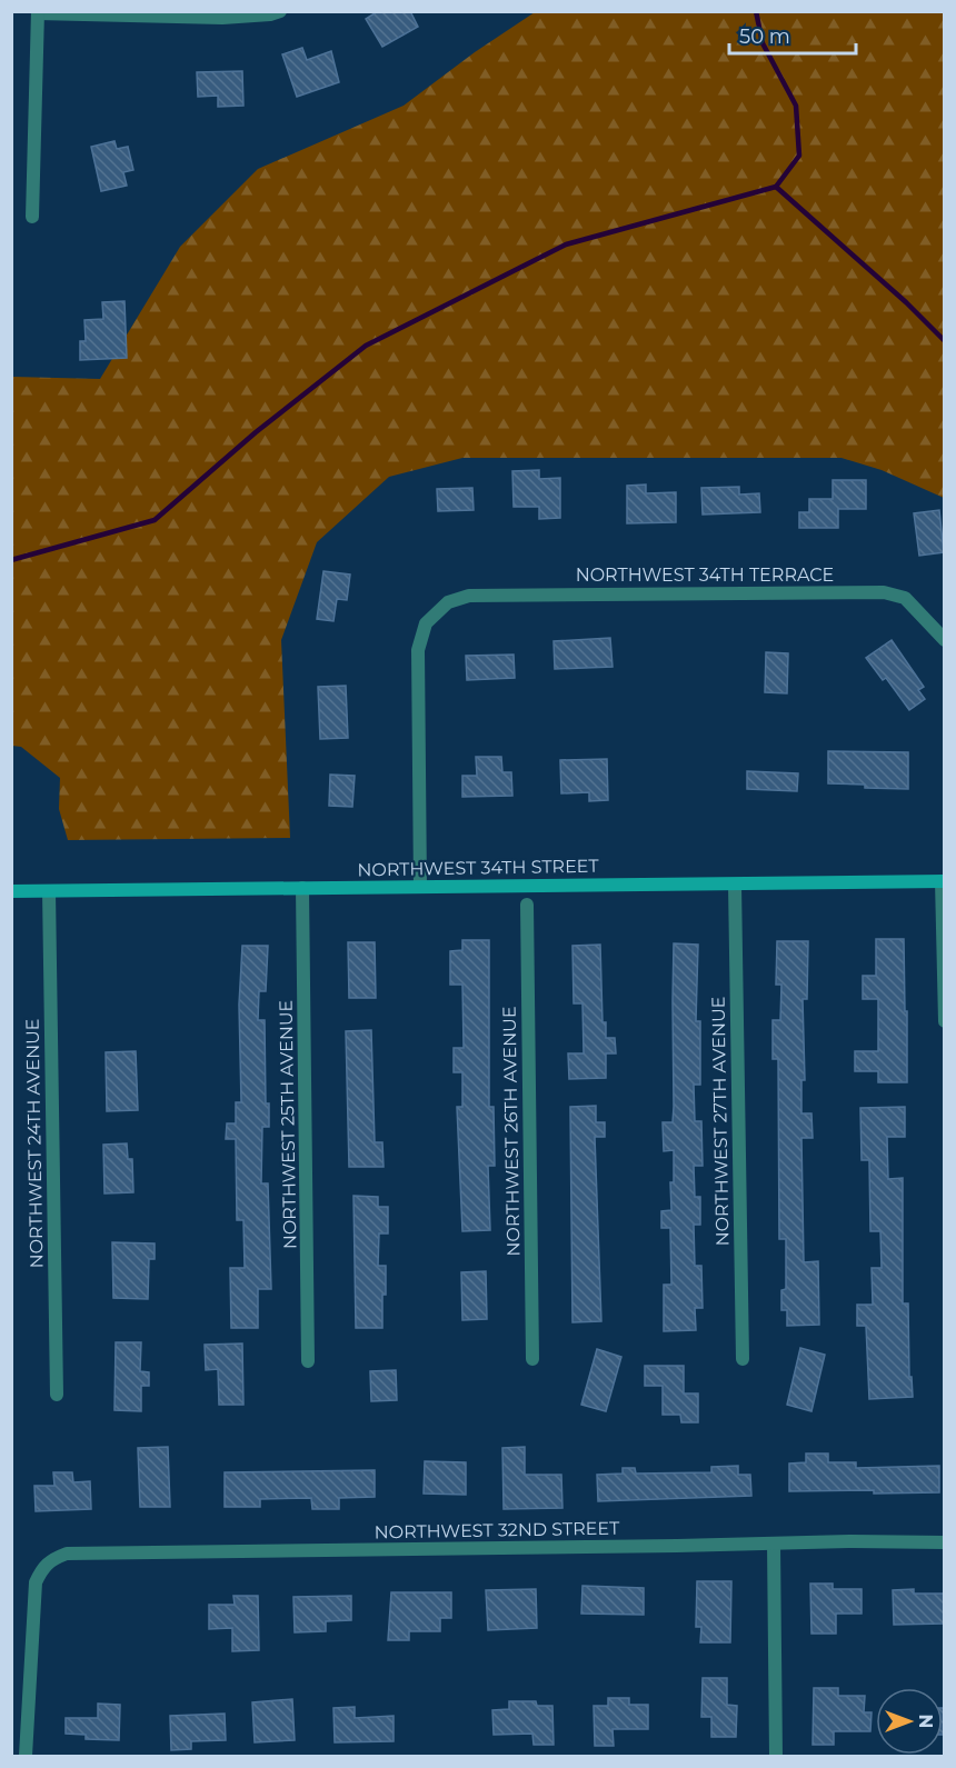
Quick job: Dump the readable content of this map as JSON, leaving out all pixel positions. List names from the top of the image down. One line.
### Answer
{"streets":{"main road":["NORTHWEST 34TH STREET"],"street":["NORTHWEST 34TH TERRACE","NORTHWEST 27TH AVENUE","NORTHWEST 25TH AVENUE","NORTHWEST 26TH AVENUE","NORTHWEST 24TH AVENUE","NORTHWEST 32ND STREET"]},"crossings":[["NORTHWEST 34TH TERRACE","NORTHWEST 34TH STREET"],["NORTHWEST 34TH STREET","NORTHWEST 27TH AVENUE"],["NORTHWEST 34TH STREET","NORTHWEST 25TH AVENUE"],["NORTHWEST 34TH STREET","NORTHWEST 24TH AVENUE"]],"scale_bar":"50 m","north":"right"}
